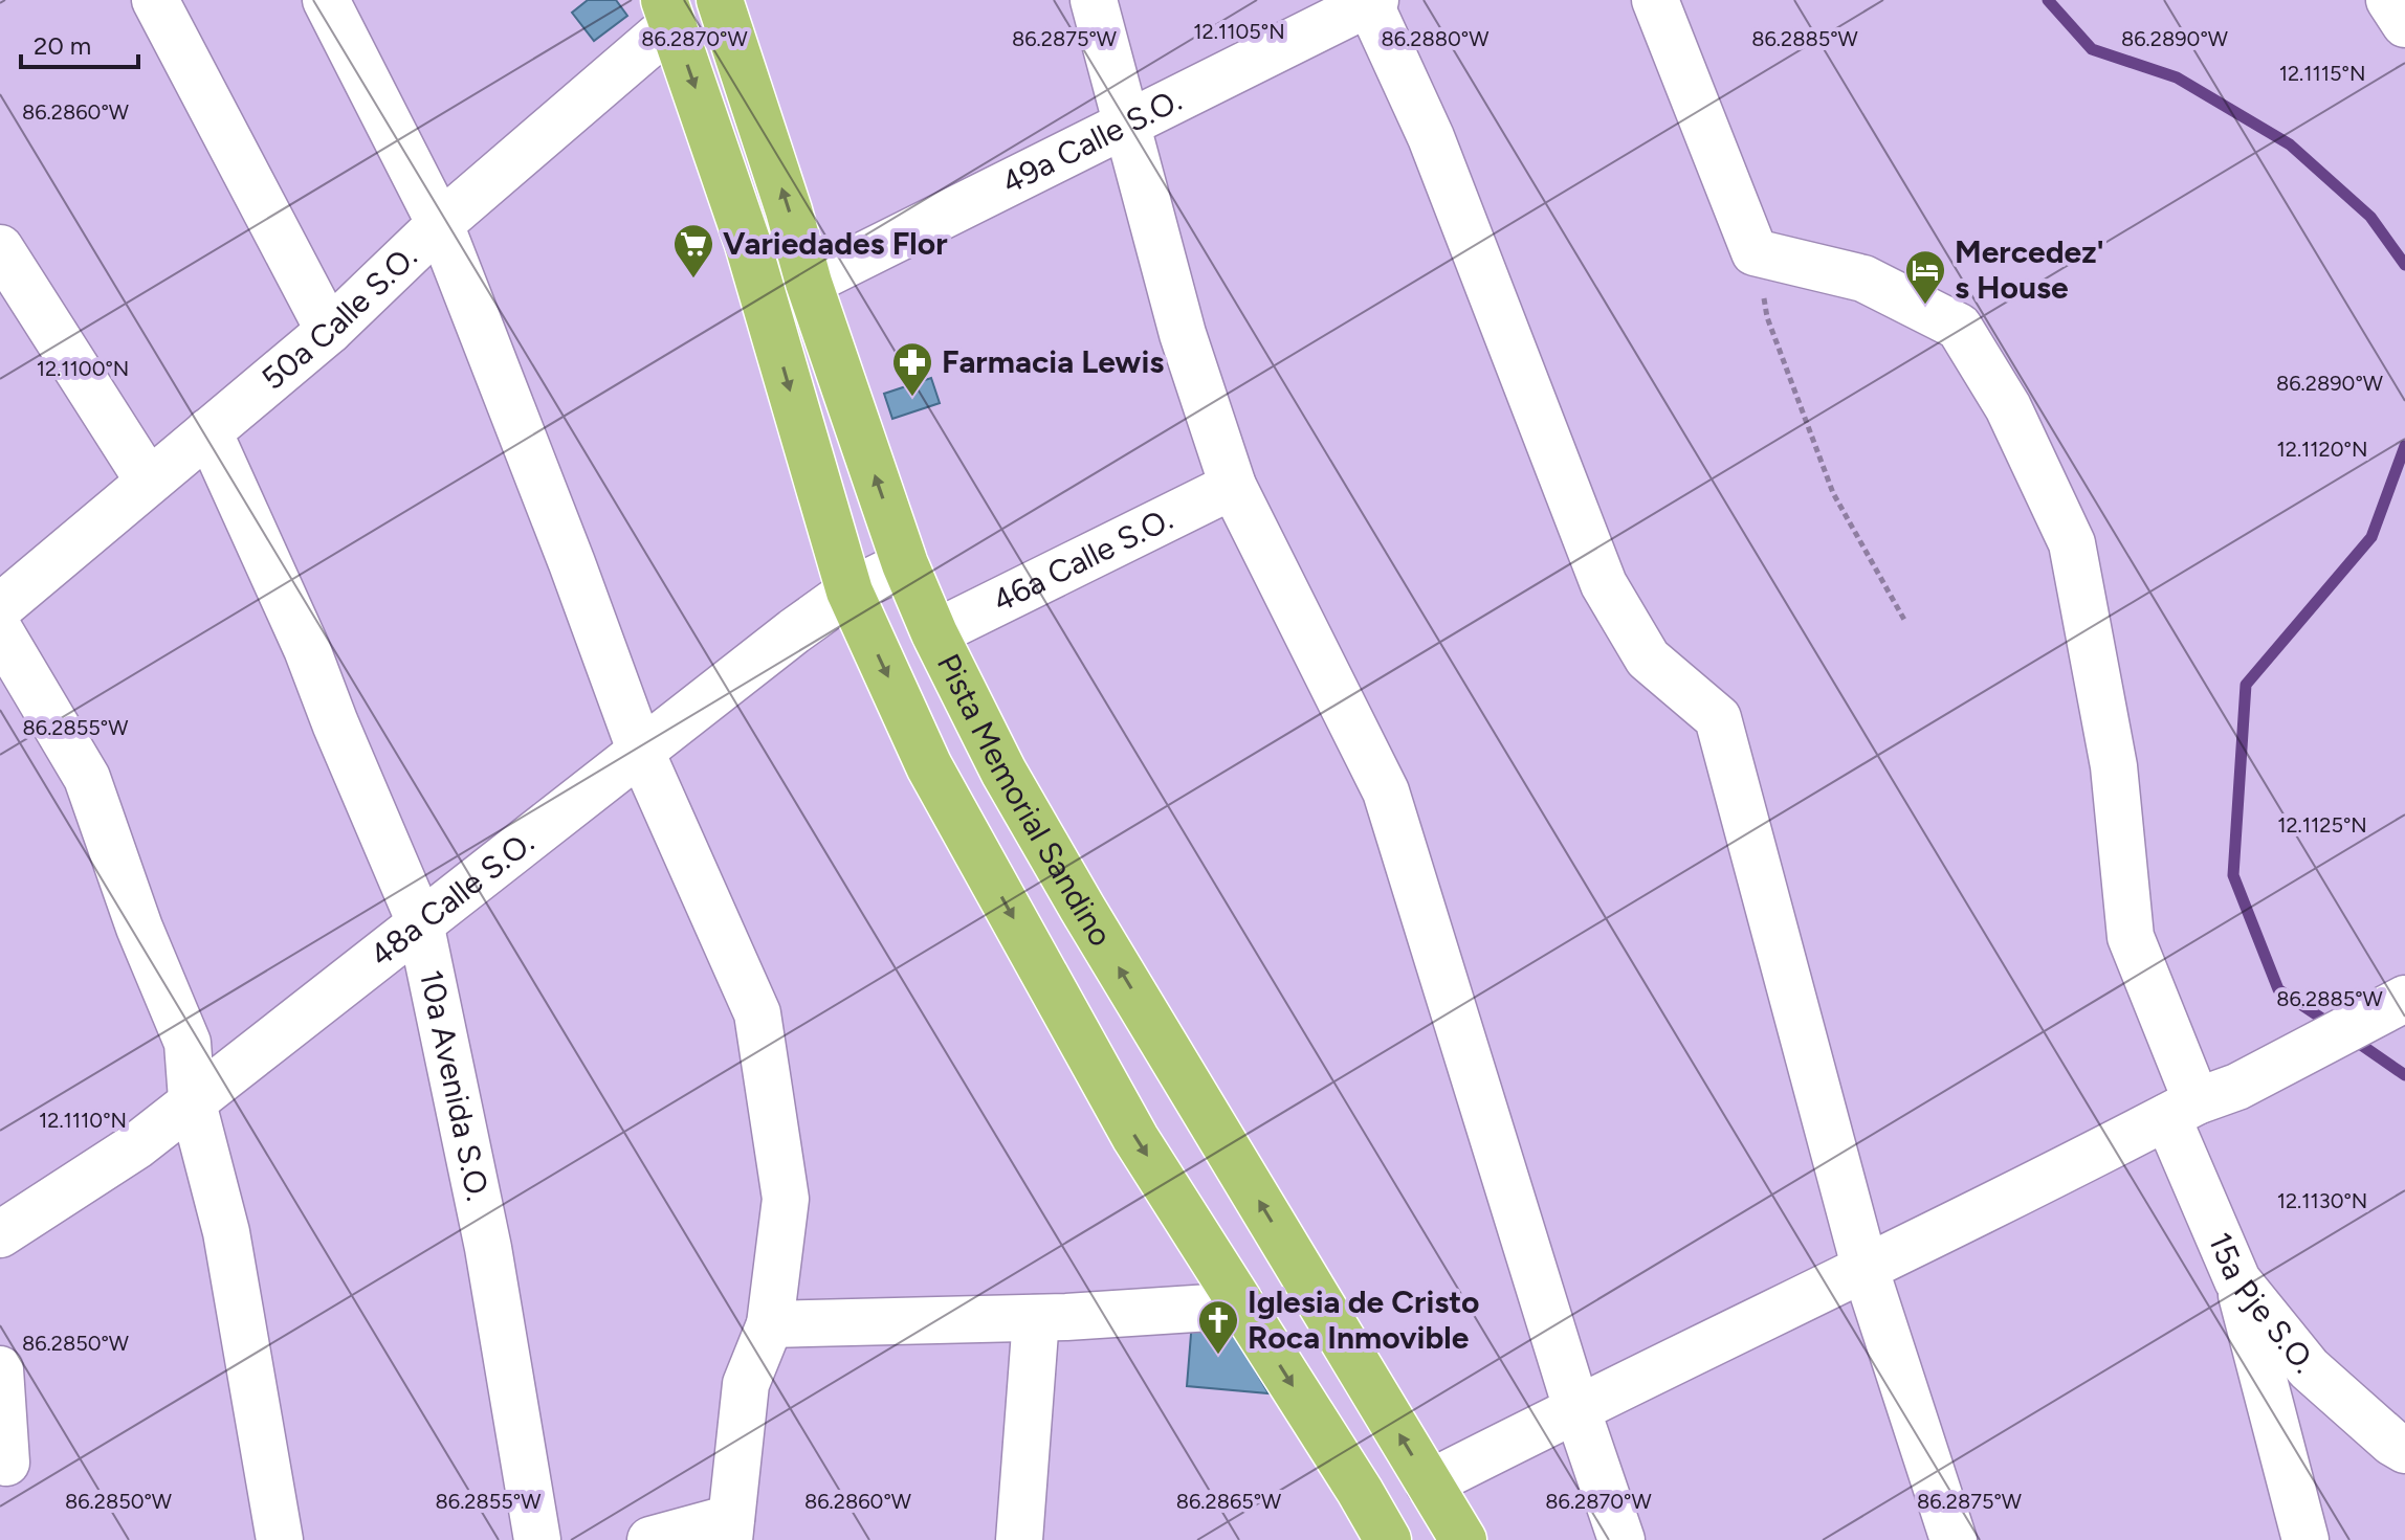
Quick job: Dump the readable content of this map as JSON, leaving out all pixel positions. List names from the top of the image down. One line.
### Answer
{"streets":{"main road":["Pista Memorial Sandino"],"street":["49a Calle S.O.","50a Calle S.O.","46a Calle S.O.","48a Calle S.O.","10a Avenida S.O.","15a Pje S.O."]},"crossings":[["49a Calle S.O.","Pista Memorial Sandino"],["50a Calle S.O.","Pista Memorial Sandino"],["50a Calle S.O.","10a Avenida S.O."],["46a Calle S.O.","Pista Memorial Sandino"],["Pista Memorial Sandino","48a Calle S.O."],["48a Calle S.O.","10a Avenida S.O."]],"places":{"supermarket":["Variedades Flor"],"hotel":["Mercedez' s House"],"pharmacy":["Farmacia Lewis"],"church":["Iglesia de Cristo Roca Inmovible"]},"scale_bar":"20 m","coordinates":["12.1105°N","86.2885°W","86.2890°W","86.2870°W","86.2875°W","86.2880°W","12.1115°N","86.2860°W","12.1100°N","12.1120°N","86.2855°W","12.1125°N","12.1110°N","12.1130°N","86.2850°W","86.2865°W"]}
